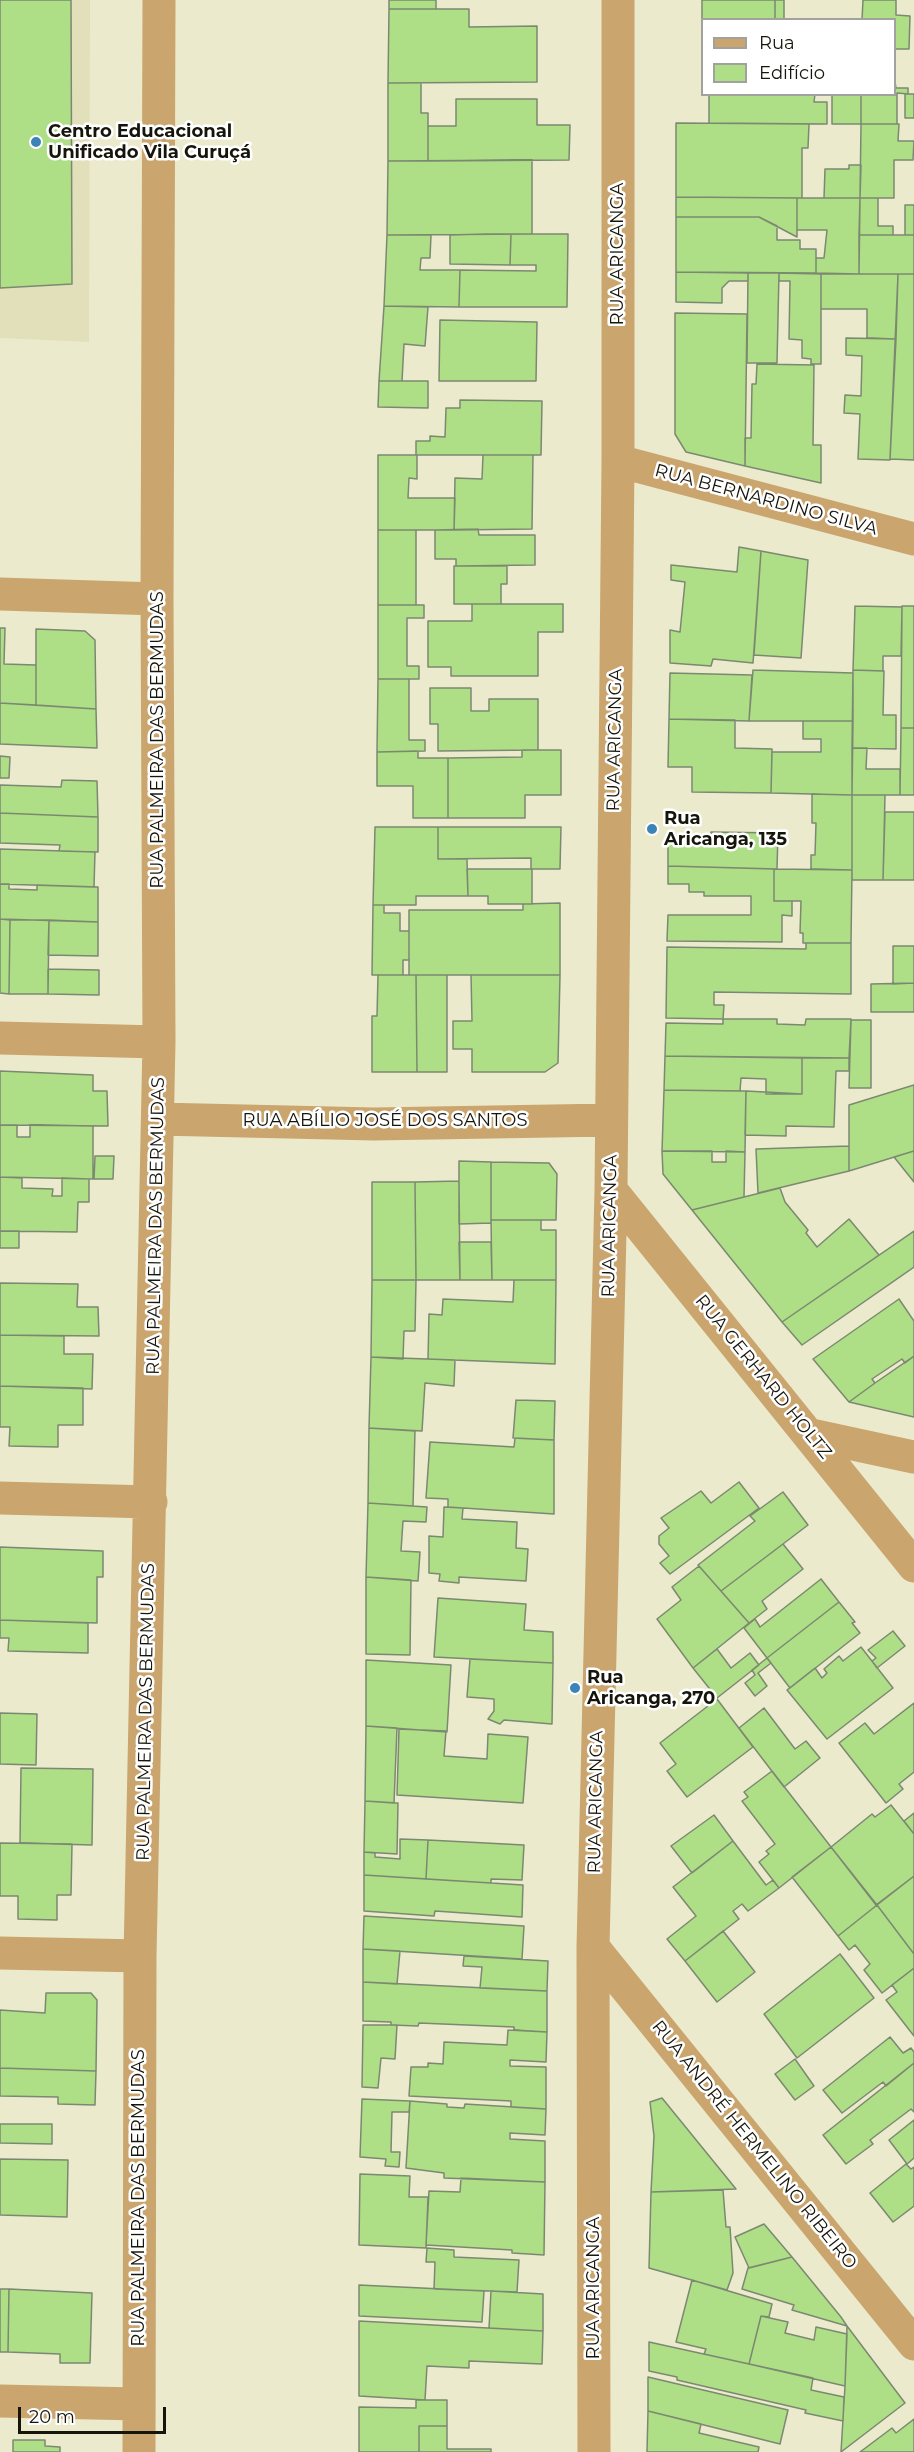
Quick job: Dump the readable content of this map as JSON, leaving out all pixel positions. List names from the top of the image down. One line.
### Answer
{"streets":{"street":["RUA ARICANGA","RUA BERNARDINO SILVA","RUA PALMEIRA DAS BERMUDAS","RUA ABÍLIO JOSÉ DOS SANTOS","RUA GERHARD HOLTZ","RUA ANDRÉ HERMELINO RIBEIRO"]},"crossings":[["RUA ARICANGA","RUA BERNARDINO SILVA"],["RUA ARICANGA","RUA ABÍLIO JOSÉ DOS SANTOS"],["RUA ARICANGA","RUA GERHARD HOLTZ"],["RUA ARICANGA","RUA ANDRÉ HERMELINO RIBEIRO"],["RUA PALMEIRA DAS BERMUDAS","RUA ABÍLIO JOSÉ DOS SANTOS"]],"places":["Centro Educacional Unificado Vila Curuçá","Rua Aricanga, 135","Rua Aricanga, 270"],"legend":["Rua","Edifício"],"scale_bar":"20 m"}
